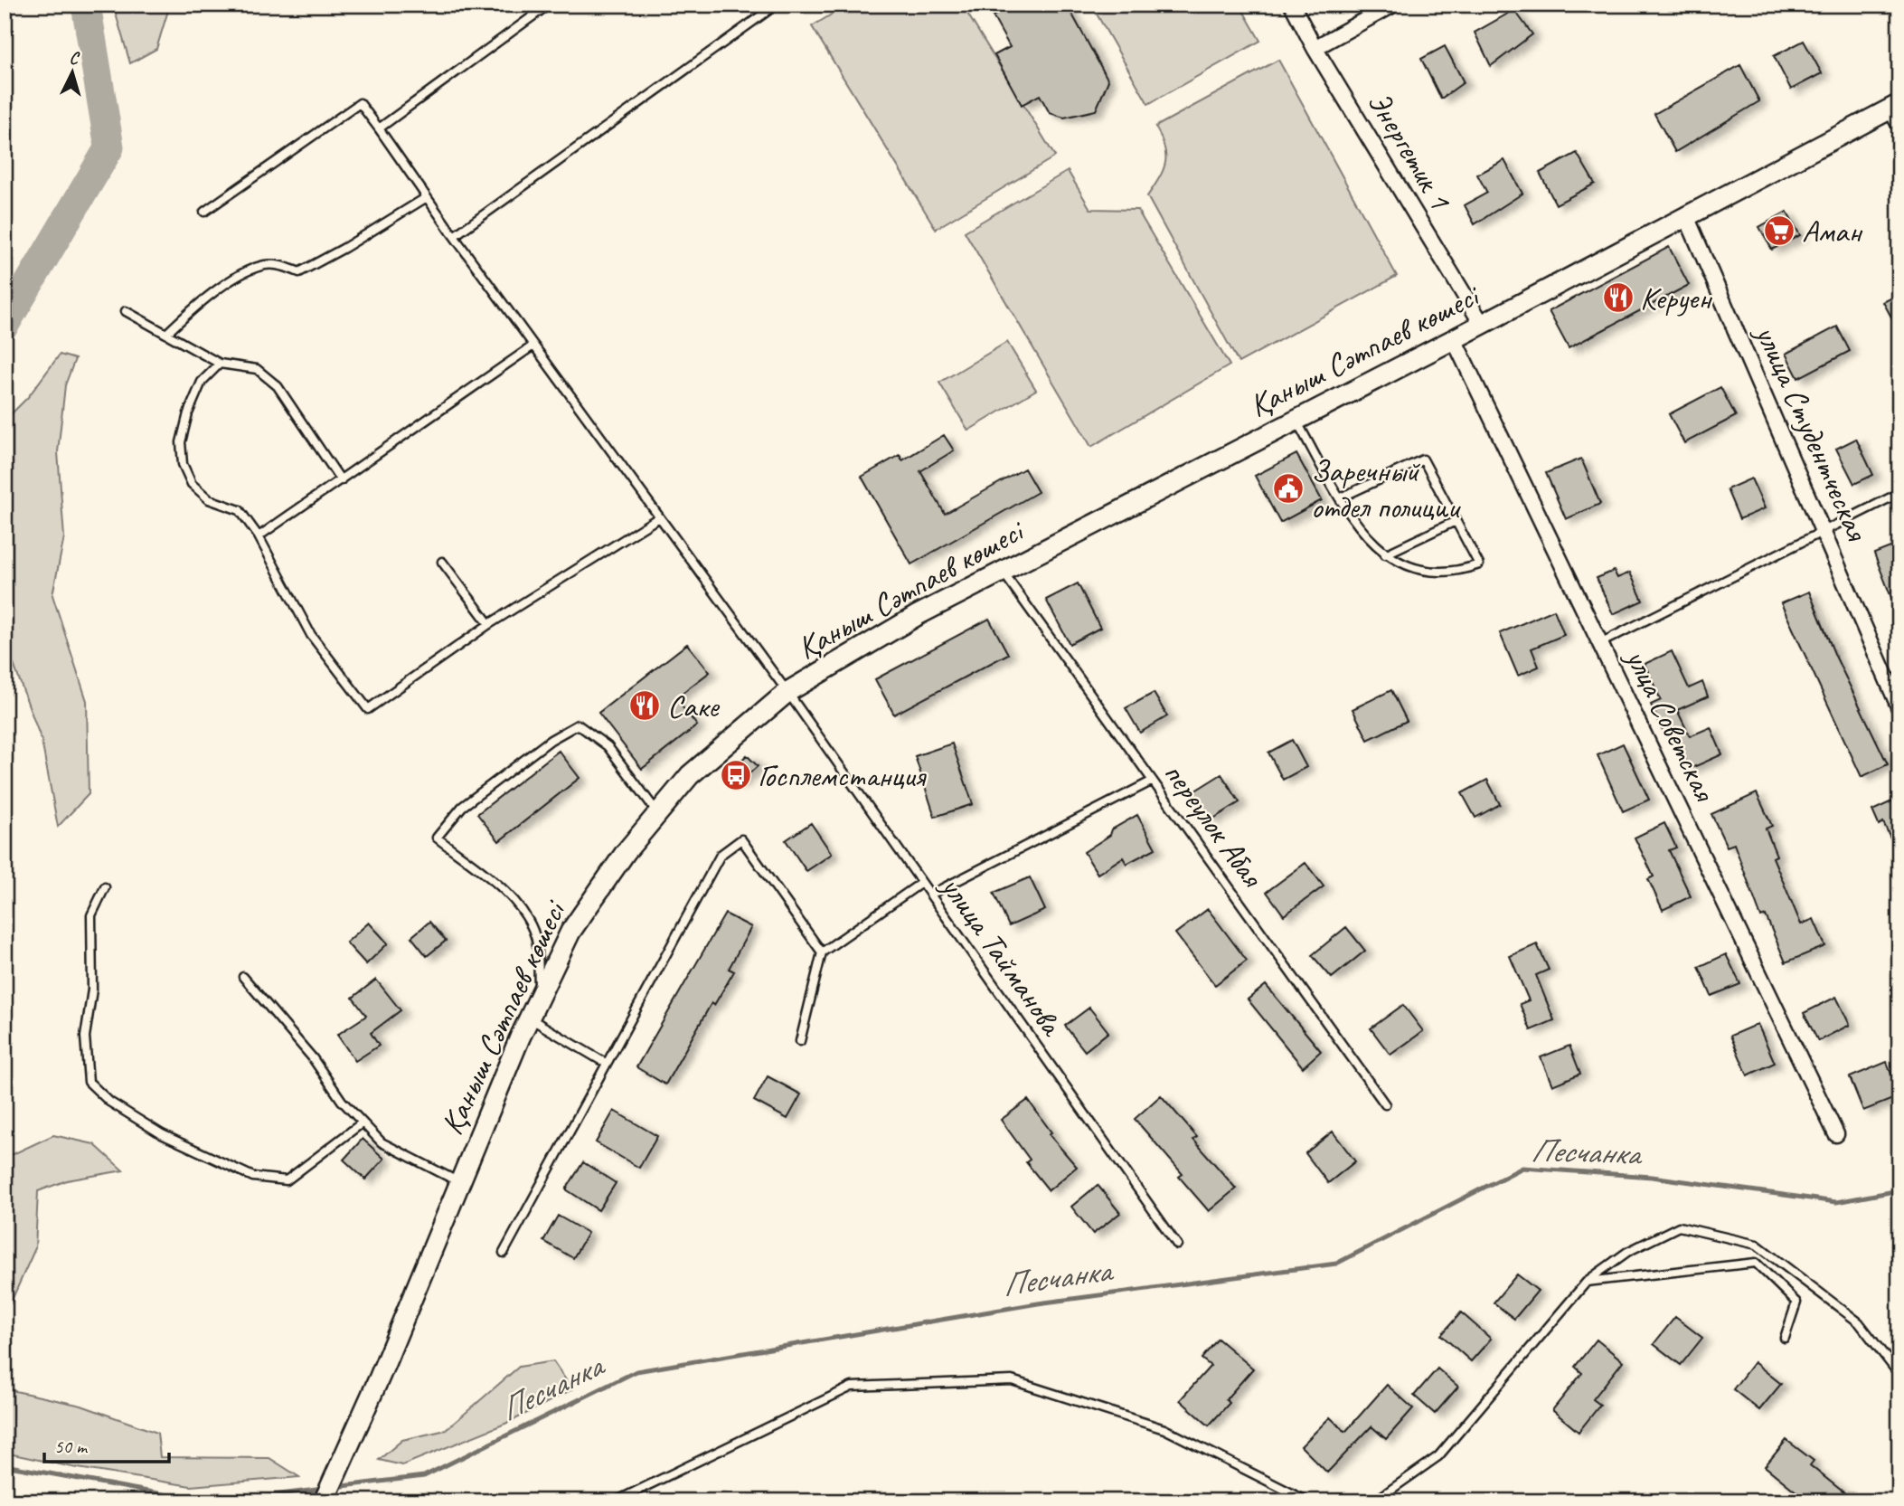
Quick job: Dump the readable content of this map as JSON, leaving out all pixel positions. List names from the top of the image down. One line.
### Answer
{"streets":{"street":["Энергетик 1","Қаныш Сәтпаев көшесі","улица Студентческая","улца Советская"],"lane":["переулок Абая","улица Тайманова"]},"crossings":[["Энергетик 1","Қаныш Сәтпаев көшесі"],["Қаныш Сәтпаев көшесі","улица Студентческая"],["Қаныш Сәтпаев көшесі","улца Советская"],["Қаныш Сәтпаев көшесі","переулок Абая"],["Қаныш Сәтпаев көшесі","улица Тайманова"]],"water":["Песчанка"],"places":{"supermarket":["Аман"],"restaurant":["Керуен","Саке"],"public building":["Заречный отдел полиции"],"bus stop":["Госплемстанция"]},"scale_bar":"50 m","north":"top"}
